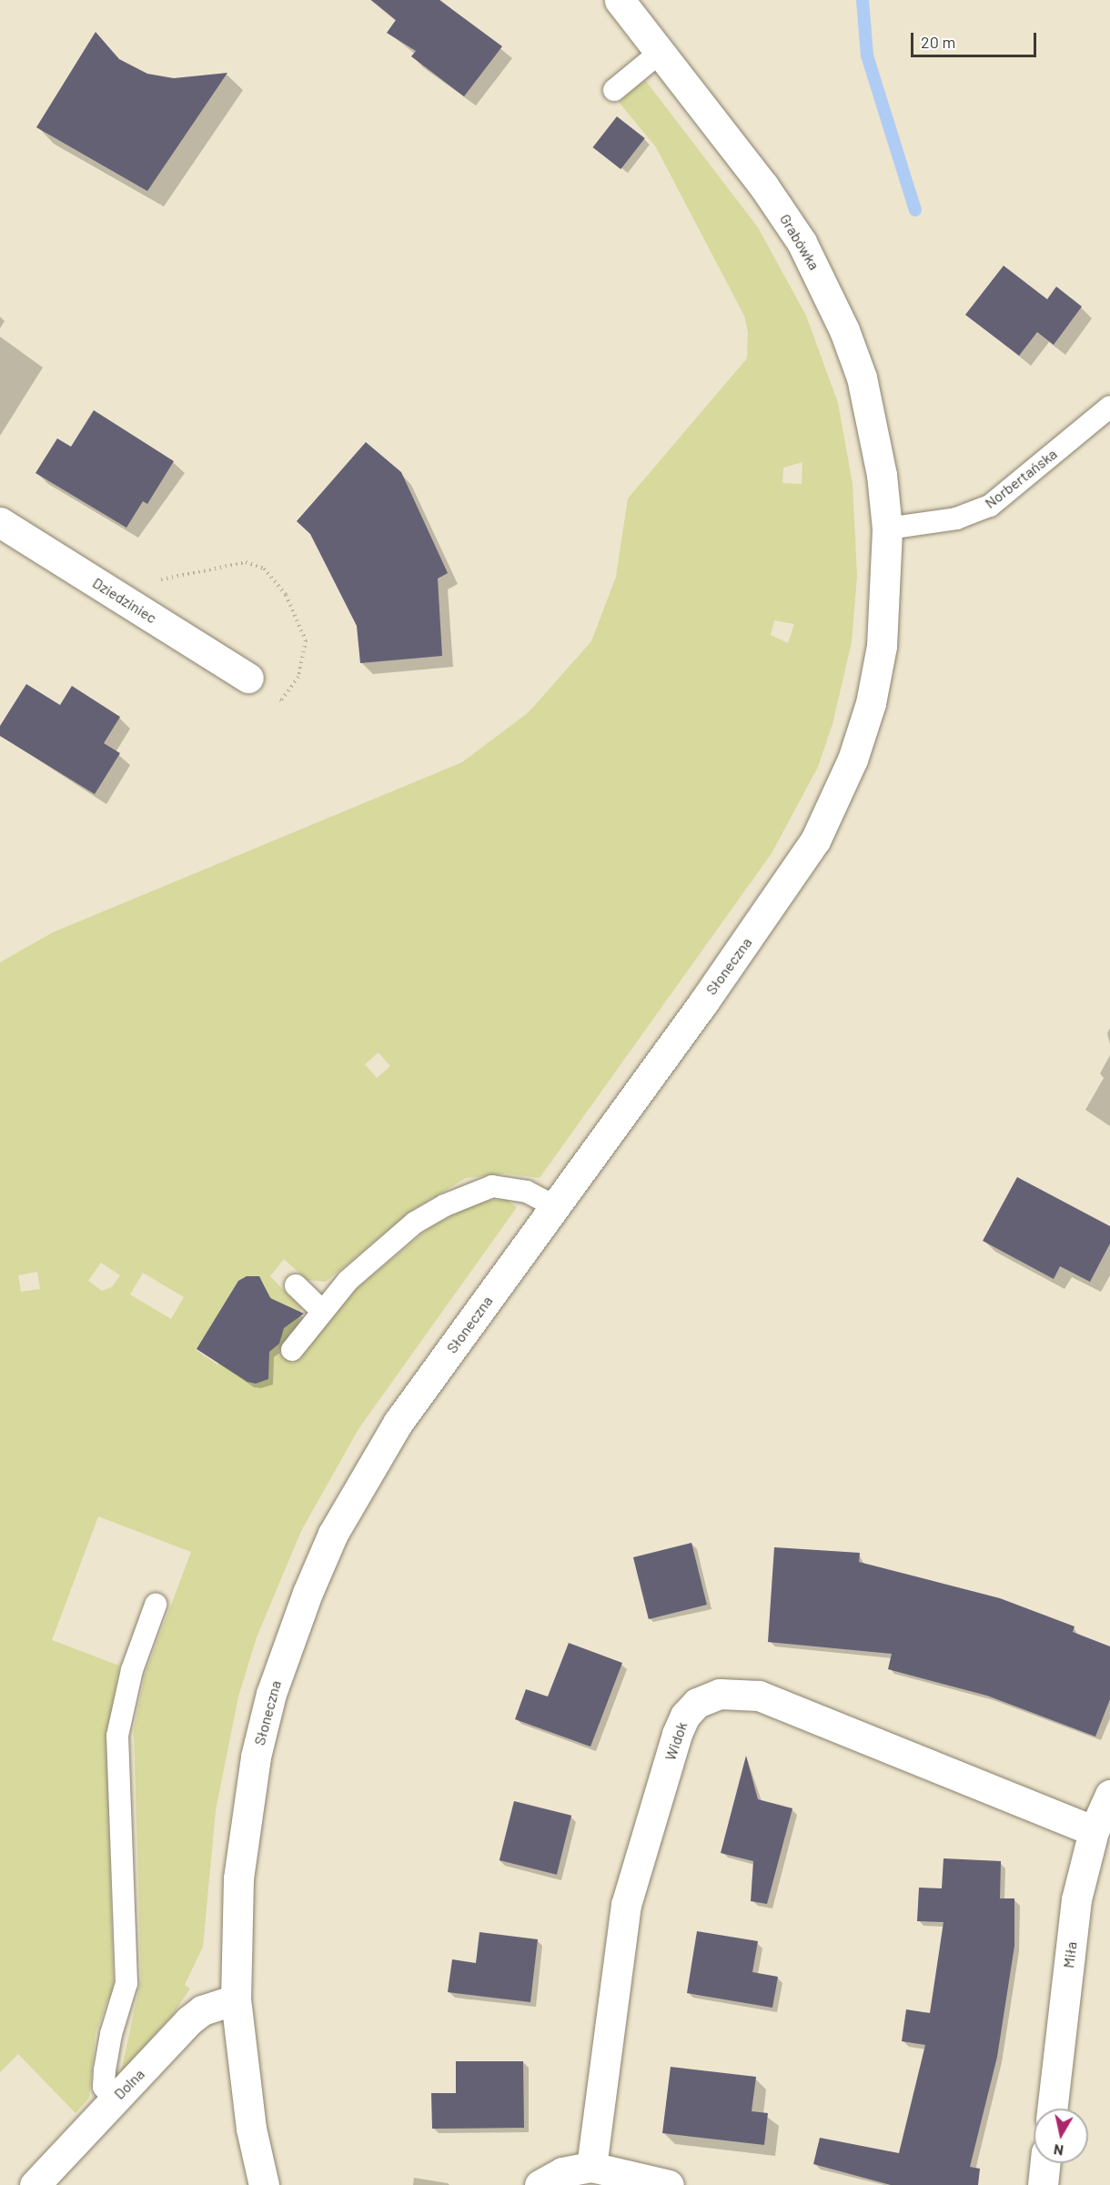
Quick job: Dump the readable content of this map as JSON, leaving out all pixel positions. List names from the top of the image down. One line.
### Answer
{"streets":{"street":["Grabówka","Dziedziniec","Słoneczna","Widok","Miła","Dolna"],"lane":["Norbertańska"]},"crossings":[["Grabówka","Norbertańska"],["Grabówka","Słoneczna"],["Norbertańska","Słoneczna"],["Słoneczna","Dolna"],["Widok","Miła"]],"scale_bar":"20 m","north":"bottom"}
